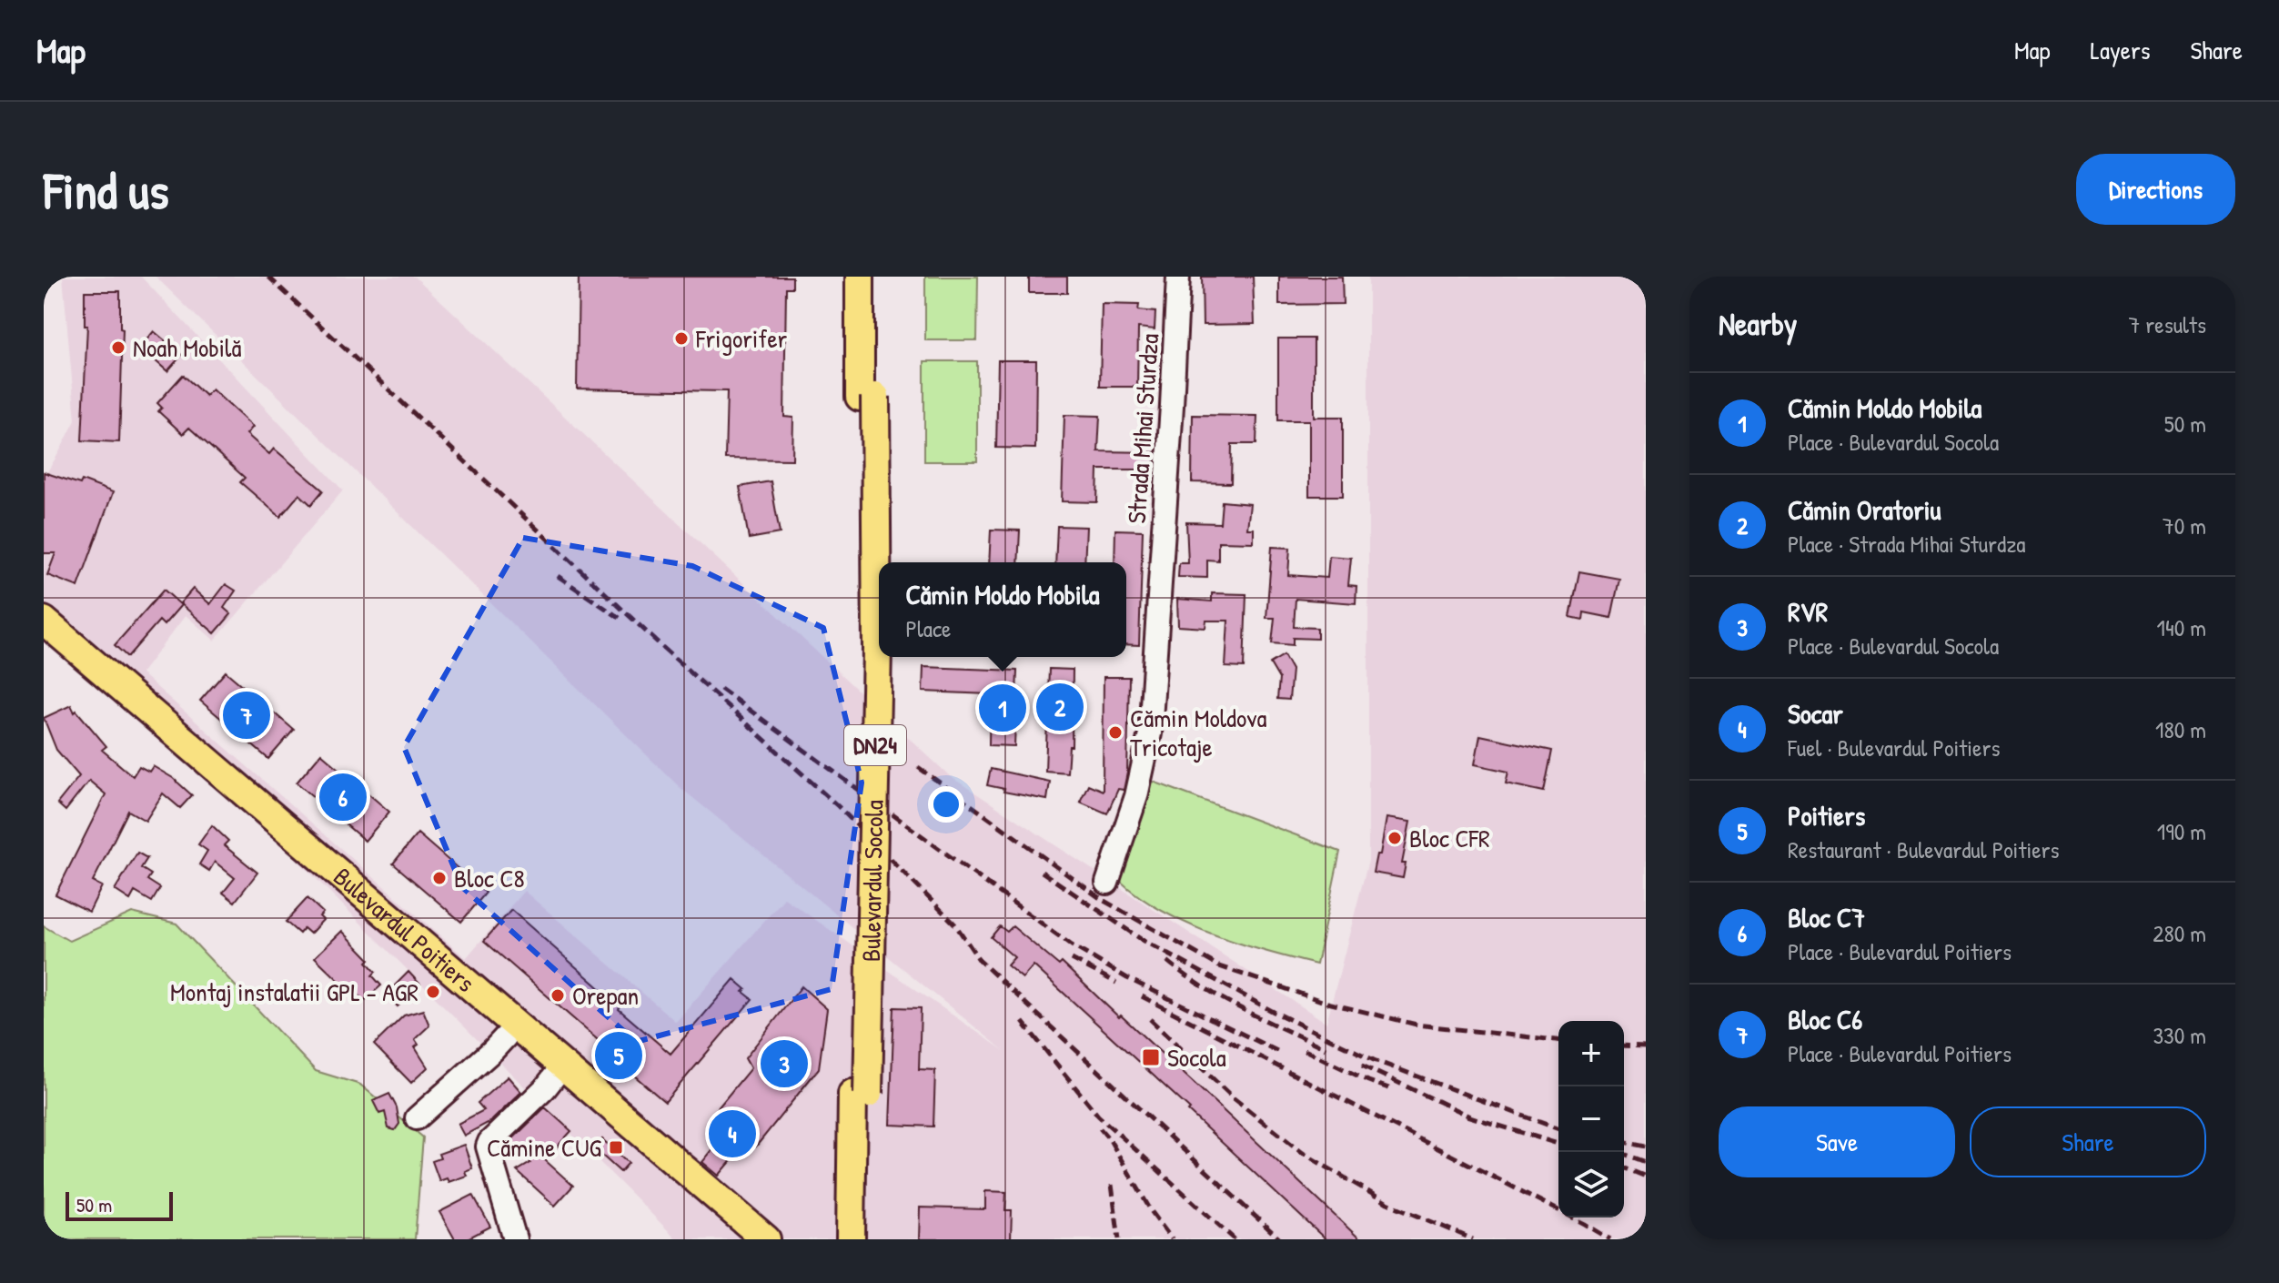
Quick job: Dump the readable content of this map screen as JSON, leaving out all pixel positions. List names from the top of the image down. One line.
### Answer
{"streets":{"main road":["DN24","Bulevardul Socola","Bulevardul Poitiers"],"street":["Strada Mihai Sturdza"]},"crossings":[["DN24","Bulevardul Socola"]],"places":{"other":["Frigorifer","Noah Mobilă","Cămin Moldova Tricotaje","Bloc CFR","Bloc C8","Montaj instalatii GPL - AGR","Orepan"],"transit":["Socola","Cămine CUG"]},"scale_bar":"50 m","page":{"header":"Map","nav":["Map","Layers","Share"],"buttons":["Directions",["Save","Share"]],"title":"Find us","heading":["Nearby","7 results"],"list":[{"mark":"1","name":"Cămin Moldo Mobila","note":"Place · Bulevardul Socola","value":"50 m"},{"mark":"2","name":"Cămin Oratoriu","note":"Place · Strada Mihai Sturdza","value":"70 m"},{"mark":"3","name":"RVR","note":"Place · Bulevardul Socola","value":"140 m"},{"mark":"4","name":"Socar","note":"Fuel · Bulevardul Poitiers","value":"180 m"},{"mark":"5","name":"Poitiers","note":"Restaurant · Bulevardul Poitiers","value":"190 m"},{"mark":"6","name":"Bloc C7","note":"Place · Bulevardul Poitiers","value":"280 m"},{"mark":"7","name":"Bloc C6","note":"Place · Bulevardul Poitiers","value":"330 m"}],"popup":["Cămin Moldo Mobila","Place"],"pins":["2","1","7","6","5","3","4"],"map_buttons":["+","−"],"scale":"50 m"}}
